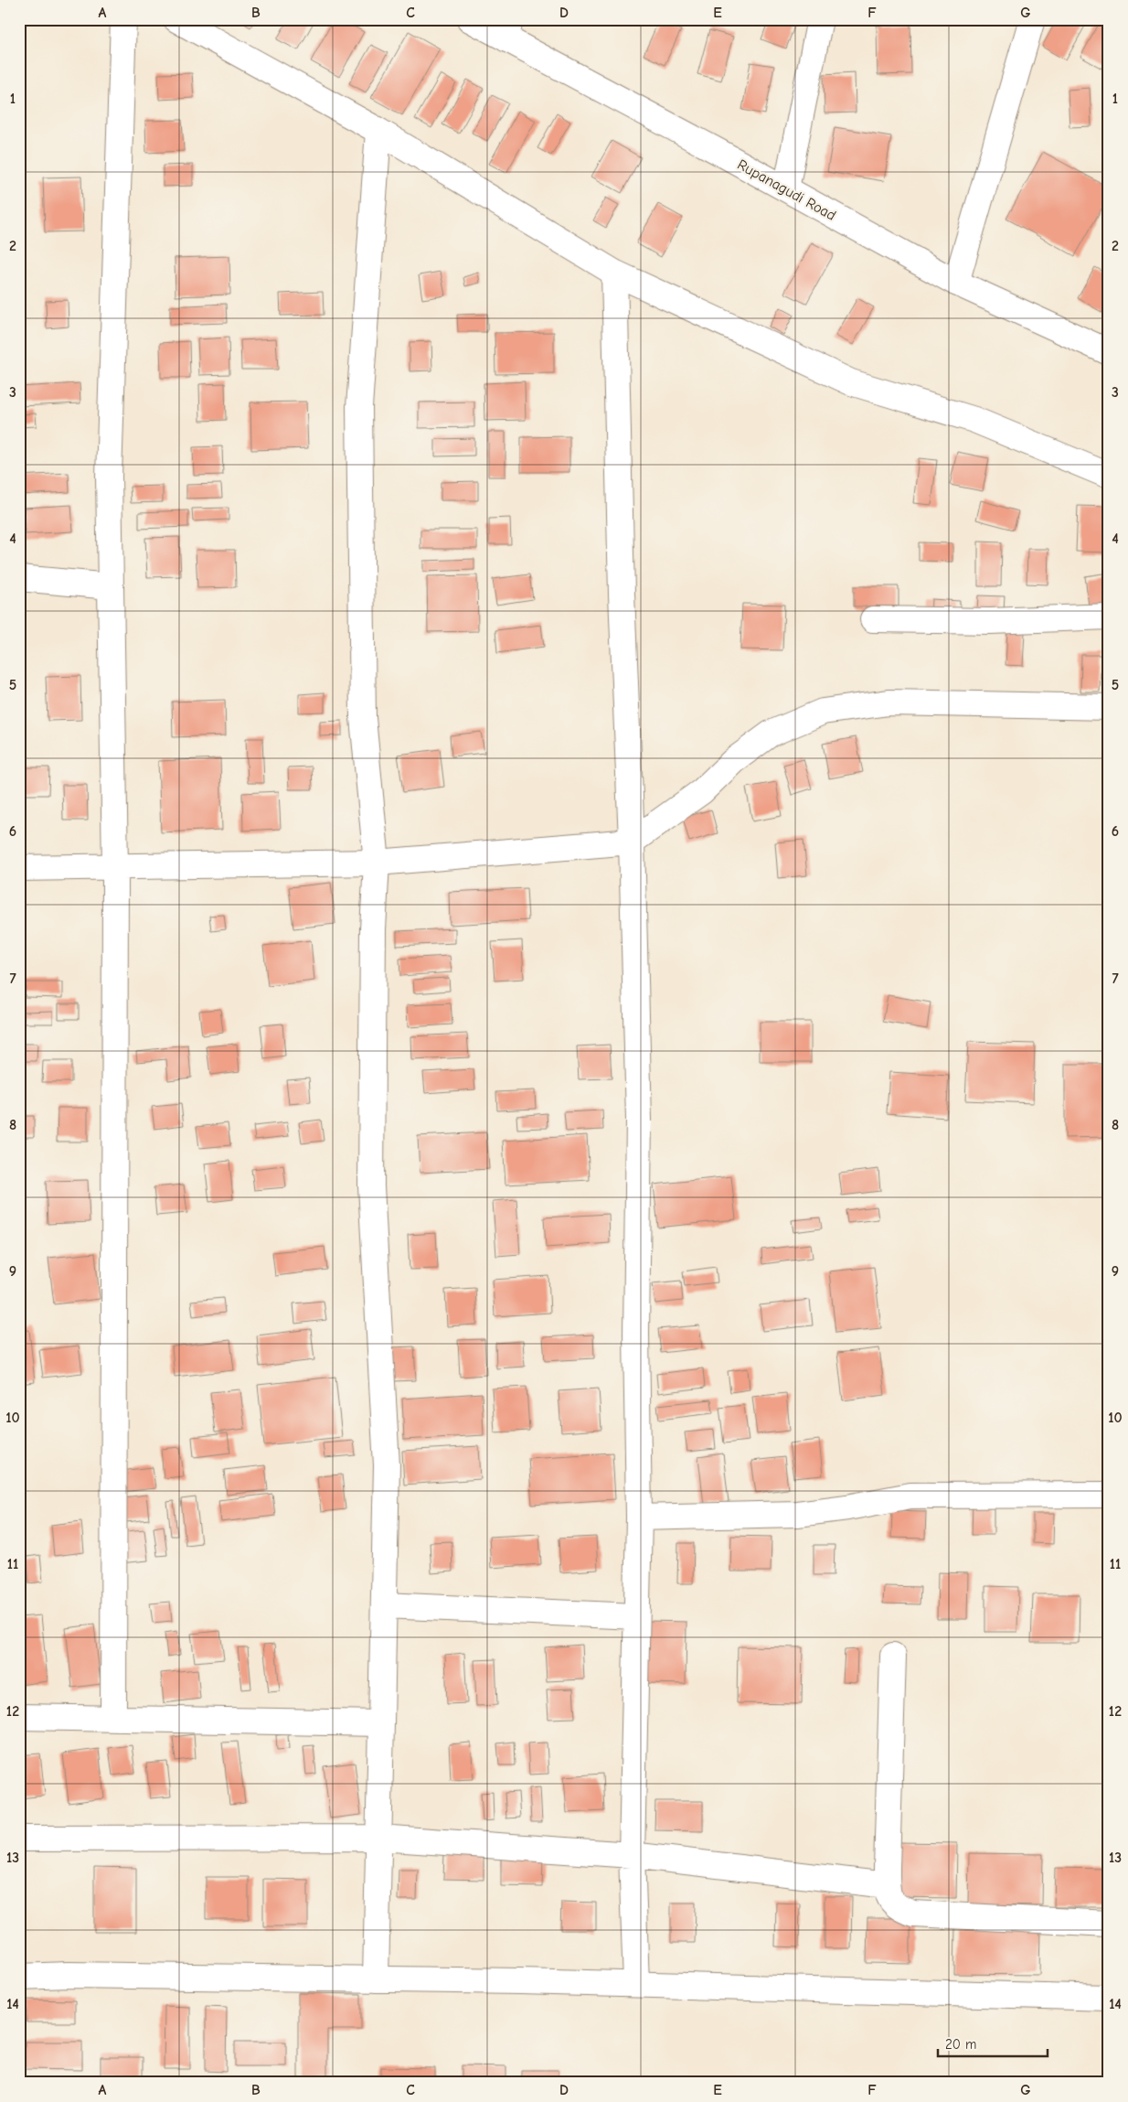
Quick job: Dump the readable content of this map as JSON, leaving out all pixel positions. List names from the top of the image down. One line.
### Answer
{"streets":{"street":["Rupanagudi Road"]},"scale_bar":"20 m","grid":{"columns":["A","B","C","D","E","F","G"],"rows":["1","2","3","4","5","6","7","8","9","10","11","12","13","14"]}}
